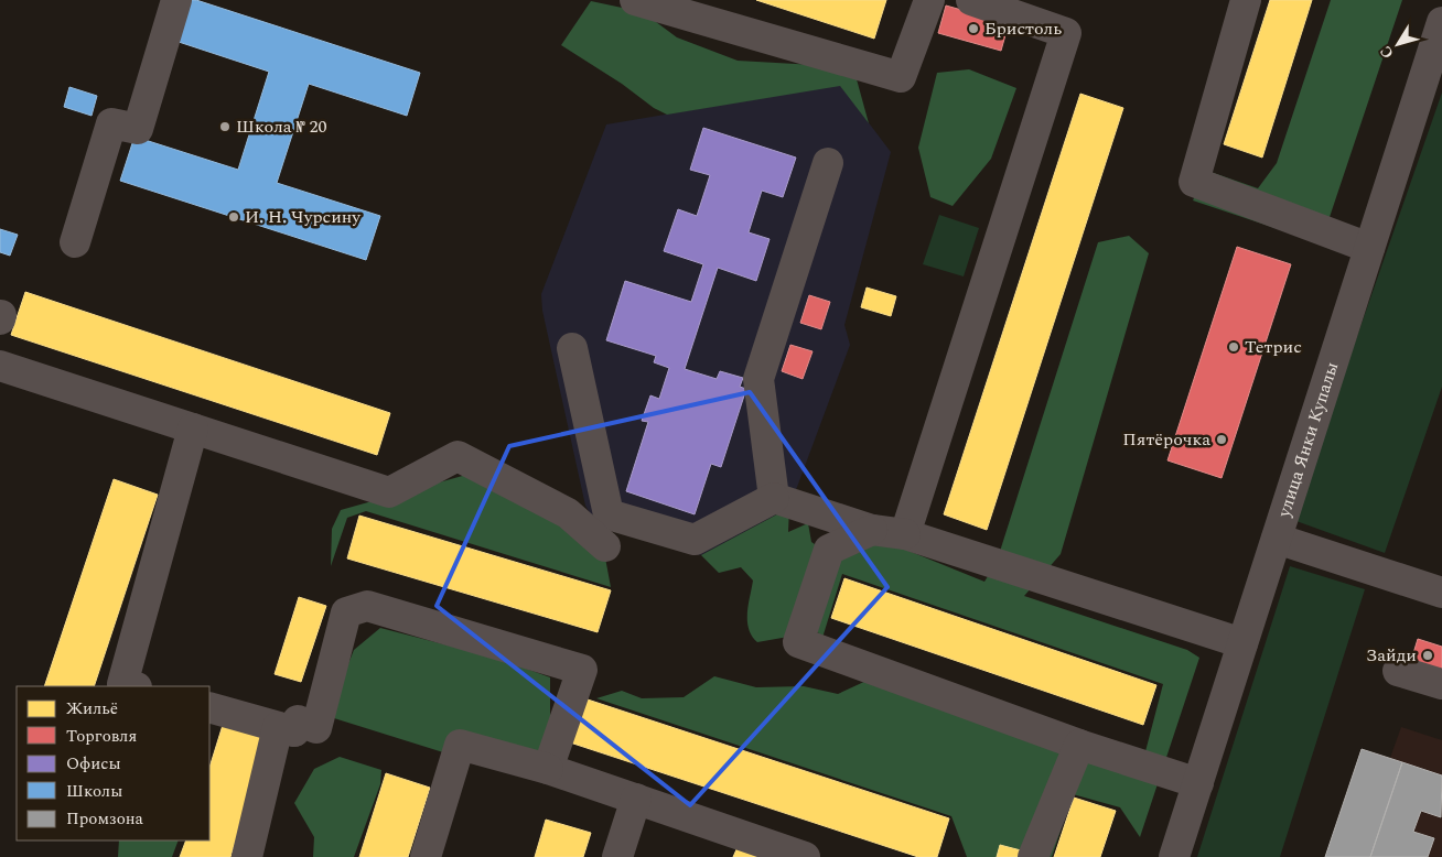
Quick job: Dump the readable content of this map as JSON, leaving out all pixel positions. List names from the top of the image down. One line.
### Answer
{"streets":{"street":["улица Янки Купалы"]},"places":["Бристоль","Школа № 20","И. Н. Чурсину","Тетрис","Пятёрочка","Зайди"],"legend":["Жильё","Торговля","Офисы","Школы","Промзона"],"north":"bottom left"}
